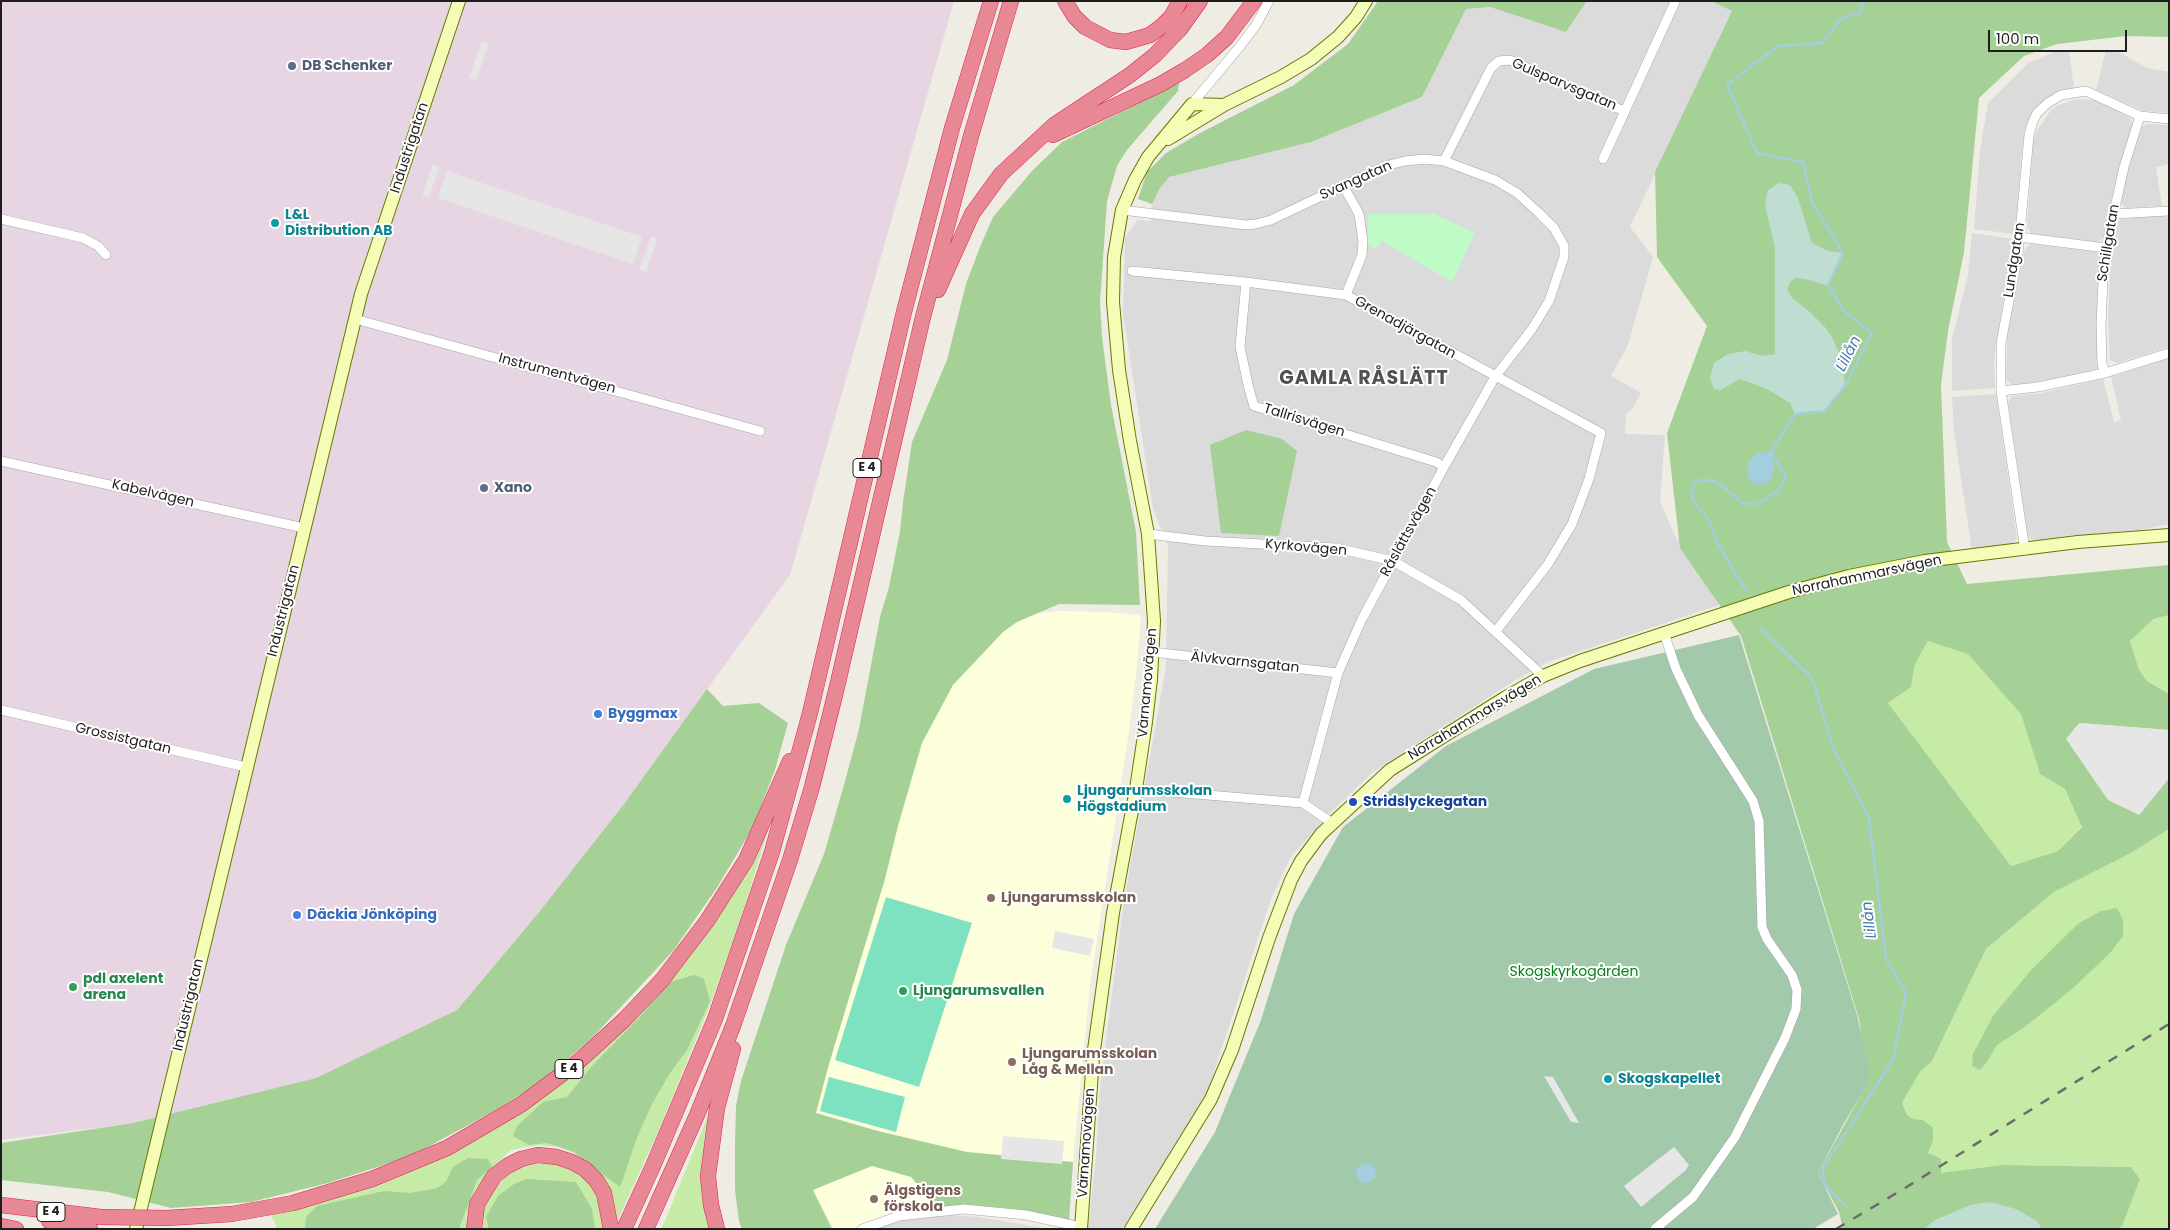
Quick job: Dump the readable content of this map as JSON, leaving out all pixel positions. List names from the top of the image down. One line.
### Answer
{"streets":{"highway":["E 4"],"street":["Gulsparvsgatan","Industrigatan","Svangatan","Schillgatan","Lundgatan","Grenadjärgatan","Instrumentvägen","Tallrisvägen","Kabelvägen","Råslättsvägen","Kyrkovägen","Norrahammarsvägen","Älvkvarnsgatan","Värnamovägen","Grossistgatan"]},"crossings":[["Gulsparvsgatan","Svangatan"],["Industrigatan","Instrumentvägen"],["Industrigatan","Kabelvägen"],["Industrigatan","Grossistgatan"],["Svangatan","Råslättsvägen"],["Svangatan","Värnamovägen"],["Schillgatan","Lundgatan"],["Lundgatan","Norrahammarsvägen"],["Grenadjärgatan","Tallrisvägen"],["Grenadjärgatan","Råslättsvägen"],["Grenadjärgatan","Kyrkovägen"],["Tallrisvägen","Råslättsvägen"],["Råslättsvägen","Kyrkovägen"],["Råslättsvägen","Älvkvarnsgatan"],["Kyrkovägen","Norrahammarsvägen"],["Kyrkovägen","Värnamovägen"],["Älvkvarnsgatan","Värnamovägen"]],"districts":["GAMLA RÅSLÄTT"],"water":["Lillån"],"parks":["Skogskyrkogården"],"places":["DB Schenker","L&L Distribution AB","Xano","Byggmax","Ljungarumsskolan Högstadium","Stridslyckegatan","Ljungarumsskolan","Däckia Jönköping","pdl axelent arena","Ljungarumsvallen","Ljungarumsskolan Låg & Mellan","Skogskapellet","Älgstigens förskola"],"scale_bar":"100 m"}
